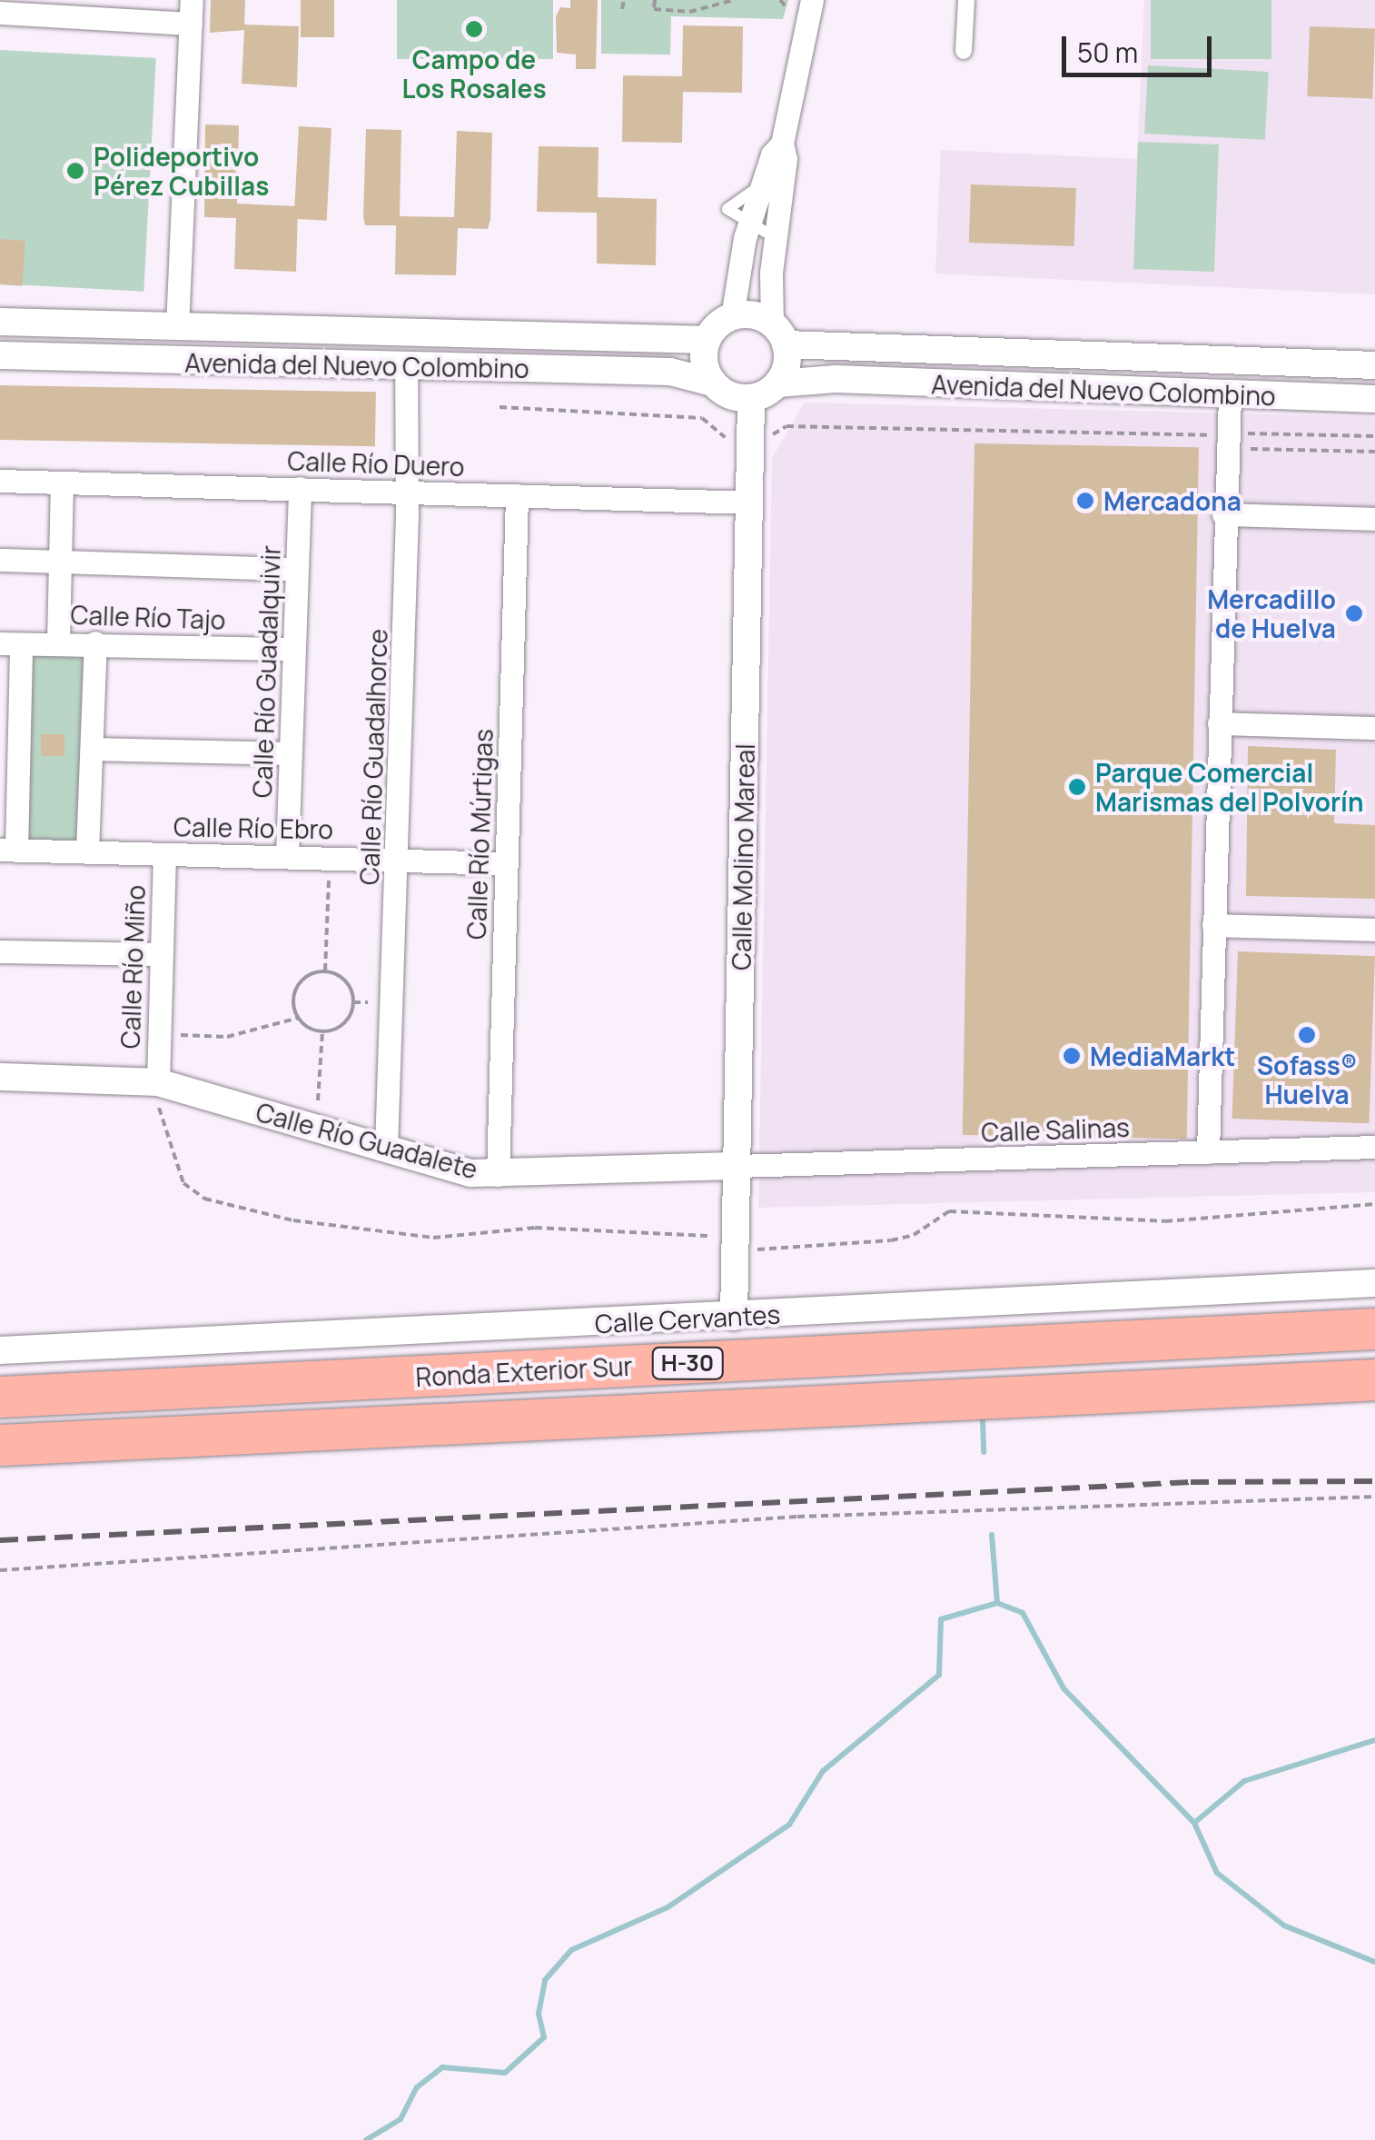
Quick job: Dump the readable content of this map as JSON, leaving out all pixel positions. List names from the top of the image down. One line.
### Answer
{"streets":{"highway":["H-30","Ronda Exterior Sur"],"street":["Avenida del Nuevo Colombino","Calle Río Duero","Calle Río Tajo","Calle Río Guadalquivir","Calle Río Guadalhorce","Calle Río Ebro","Calle Río Múrtigas","Calle Molino Mareal","Calle Río Miño","Calle Salinas","Calle Río Guadalete","Calle Cervantes"]},"crossings":[["Avenida del Nuevo Colombino","Calle Río Guadalhorce"],["Avenida del Nuevo Colombino","Calle Molino Mareal"],["Calle Río Duero","Calle Río Guadalquivir"],["Calle Río Duero","Calle Río Guadalhorce"],["Calle Río Duero","Calle Río Múrtigas"],["Calle Río Duero","Calle Molino Mareal"],["Calle Río Tajo","Calle Río Guadalquivir"],["Calle Río Guadalquivir","Calle Río Ebro"],["Calle Río Guadalhorce","Calle Río Ebro"],["Calle Río Guadalhorce","Calle Río Guadalete"],["Calle Río Ebro","Calle Río Múrtigas"],["Calle Río Ebro","Calle Río Miño"],["Calle Río Múrtigas","Calle Río Guadalete"],["Calle Molino Mareal","Calle Salinas"],["Calle Molino Mareal","Calle Río Guadalete"],["Calle Molino Mareal","Calle Cervantes"],["Calle Río Miño","Calle Río Guadalete"],["Calle Salinas","Calle Río Guadalete"]],"places":["Campo de Los Rosales","Polideportivo Pérez Cubillas","Mercadona","Mercadillo de Huelva","Parque Comercial Marismas del Polvorín","Sofass® Huelva","MediaMarkt"],"scale_bar":"50 m"}
